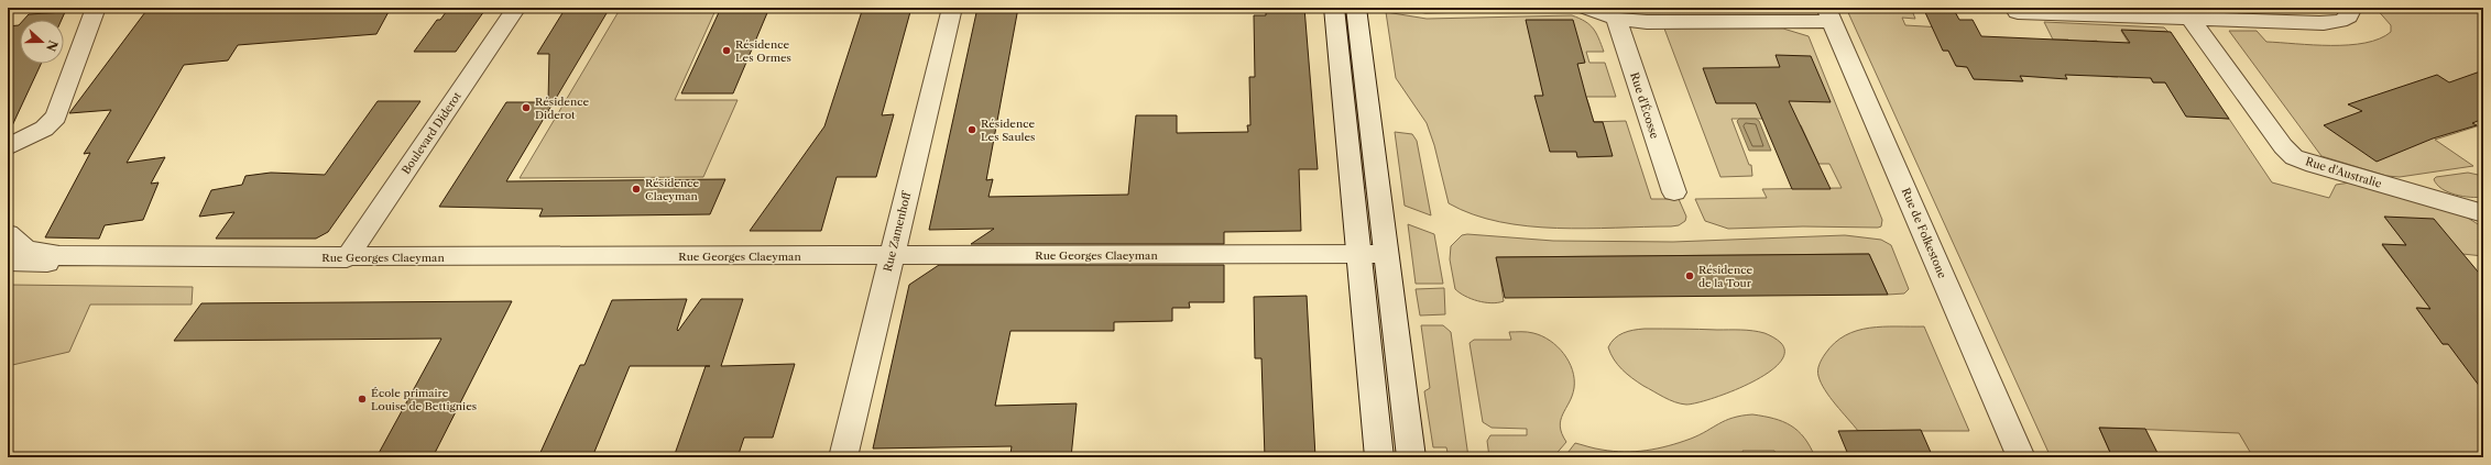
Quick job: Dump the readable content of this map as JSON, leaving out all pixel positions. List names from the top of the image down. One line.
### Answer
{"streets":{"street":["Rue d'Écosse","Boulevard Diderot","Rue d'Australie","Rue Zamenhoff","Rue de Folkestone","Rue Georges Claeyman"]},"crossings":[["Boulevard Diderot","Rue Georges Claeyman"],["Rue Zamenhoff","Rue Georges Claeyman"]],"places":["Résidence Les Ormes","Résidence Diderot","Résidence Les Saules","Résidence Claeyman","Résidence de la Tour","École primaire Louise de Bettignies"],"north":"right"}
